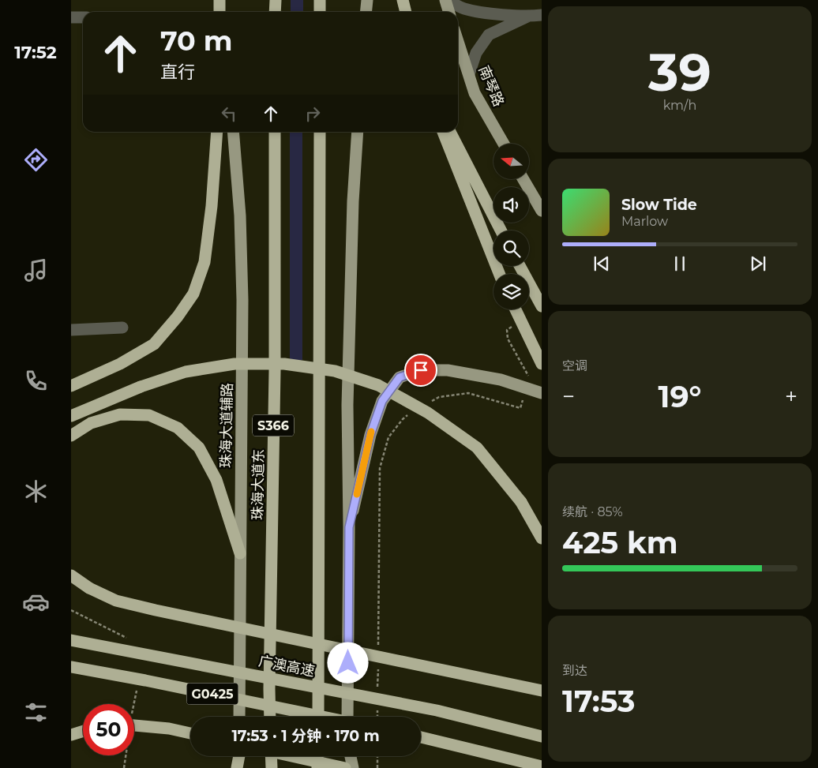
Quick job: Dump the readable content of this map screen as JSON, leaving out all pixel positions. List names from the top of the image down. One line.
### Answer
{"streets":{"highway":["S366","珠海大道东","广澳高速","G0425"],"main road":["南琴路","珠海大道辅路"]},"north":"left","page":{"tabs":"17:52","tile":[["39","km/h"],"空调",["续航 · 85%","425 km"],["到达","17:53"]],"turn":["70 m","直行"],"song":["Slow Tide","Marlow"],"heat":["−","19°","+"],"limit":"50","trip":"17:53 · 1 分钟 · 170 m"}}
